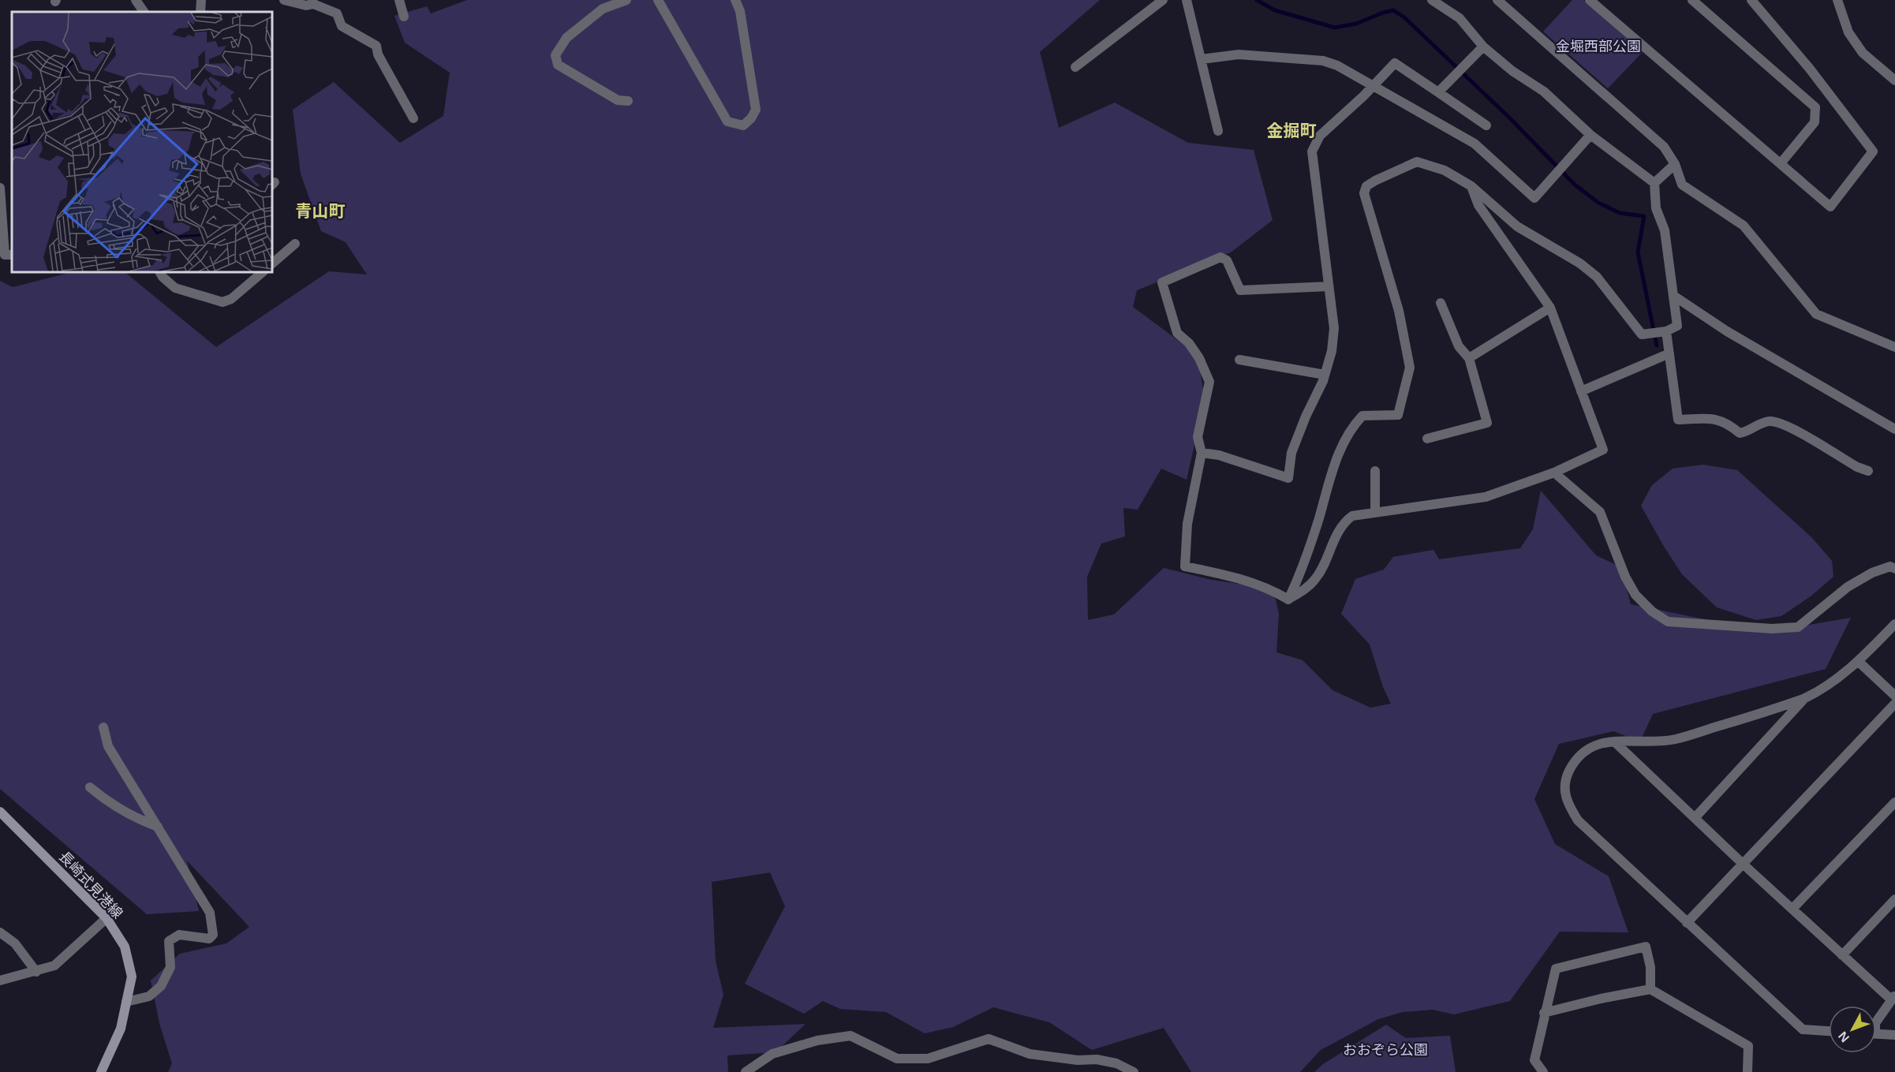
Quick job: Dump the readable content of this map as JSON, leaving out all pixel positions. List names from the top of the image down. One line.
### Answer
{"streets":{"main road":["長崎式見港線"]},"districts":["金掘町","青山町"],"parks":["金堀西部公園","おおぞら公園"],"north":"bottom left"}
